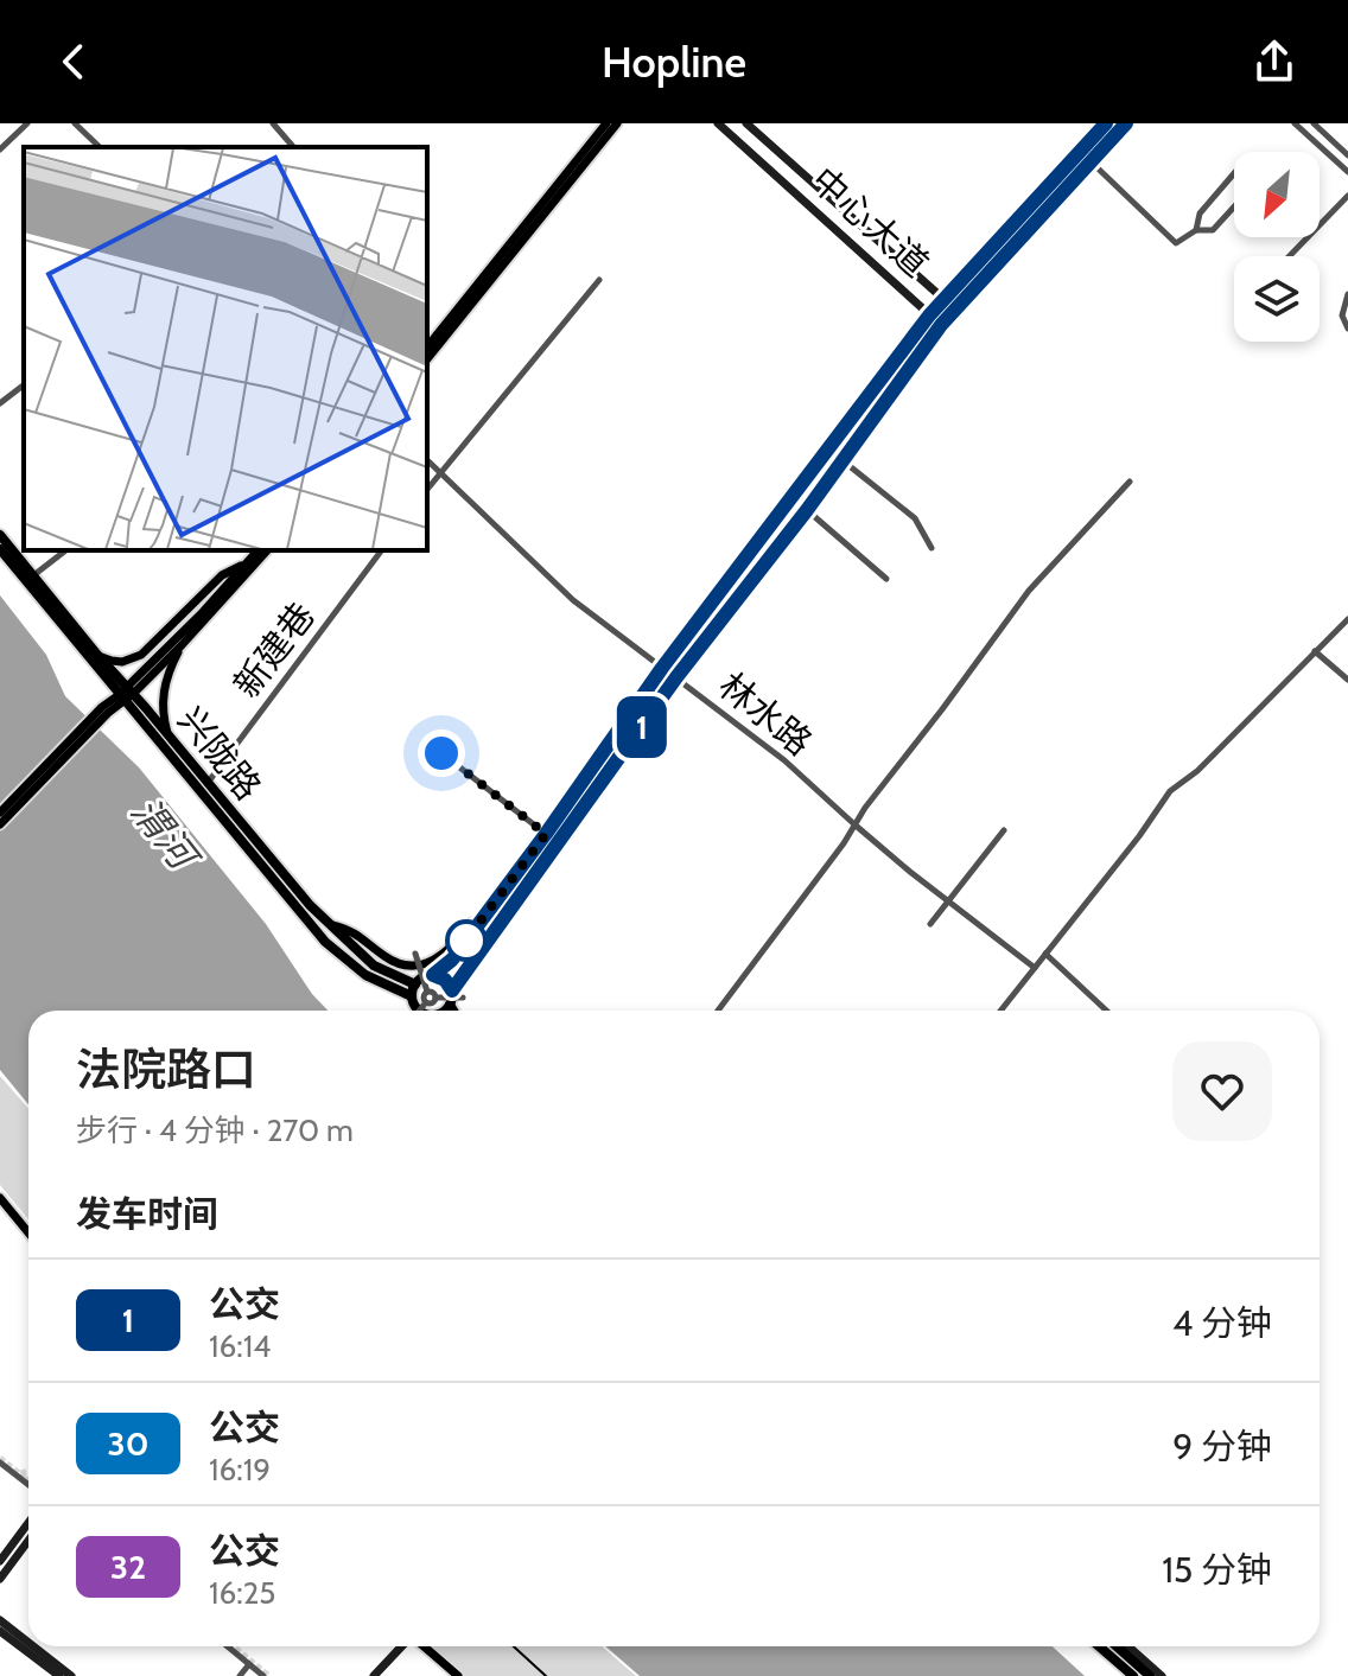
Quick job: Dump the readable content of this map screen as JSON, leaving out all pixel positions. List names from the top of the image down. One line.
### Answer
{"streets":{"highway":["兴陇路"],"main road":["中心大道"],"street":["新建巷","林水路"]},"crossings":[["新建巷","兴陇路"]],"water":["渭河"],"lines":["bus line 1"],"north":"bottom left","page":{"header":"Hopline","on_map":"1","heading":[["法院路口","步行 · 4 分钟 · 270 m"],"发车时间"],"list":[{"mark":"1","name":"公交","note":"16:14","value":"4 分钟"},{"mark":"30","name":"公交","note":"16:19","value":"9 分钟"},{"mark":"32","name":"公交","note":"16:25","value":"15 分钟"}]}}
